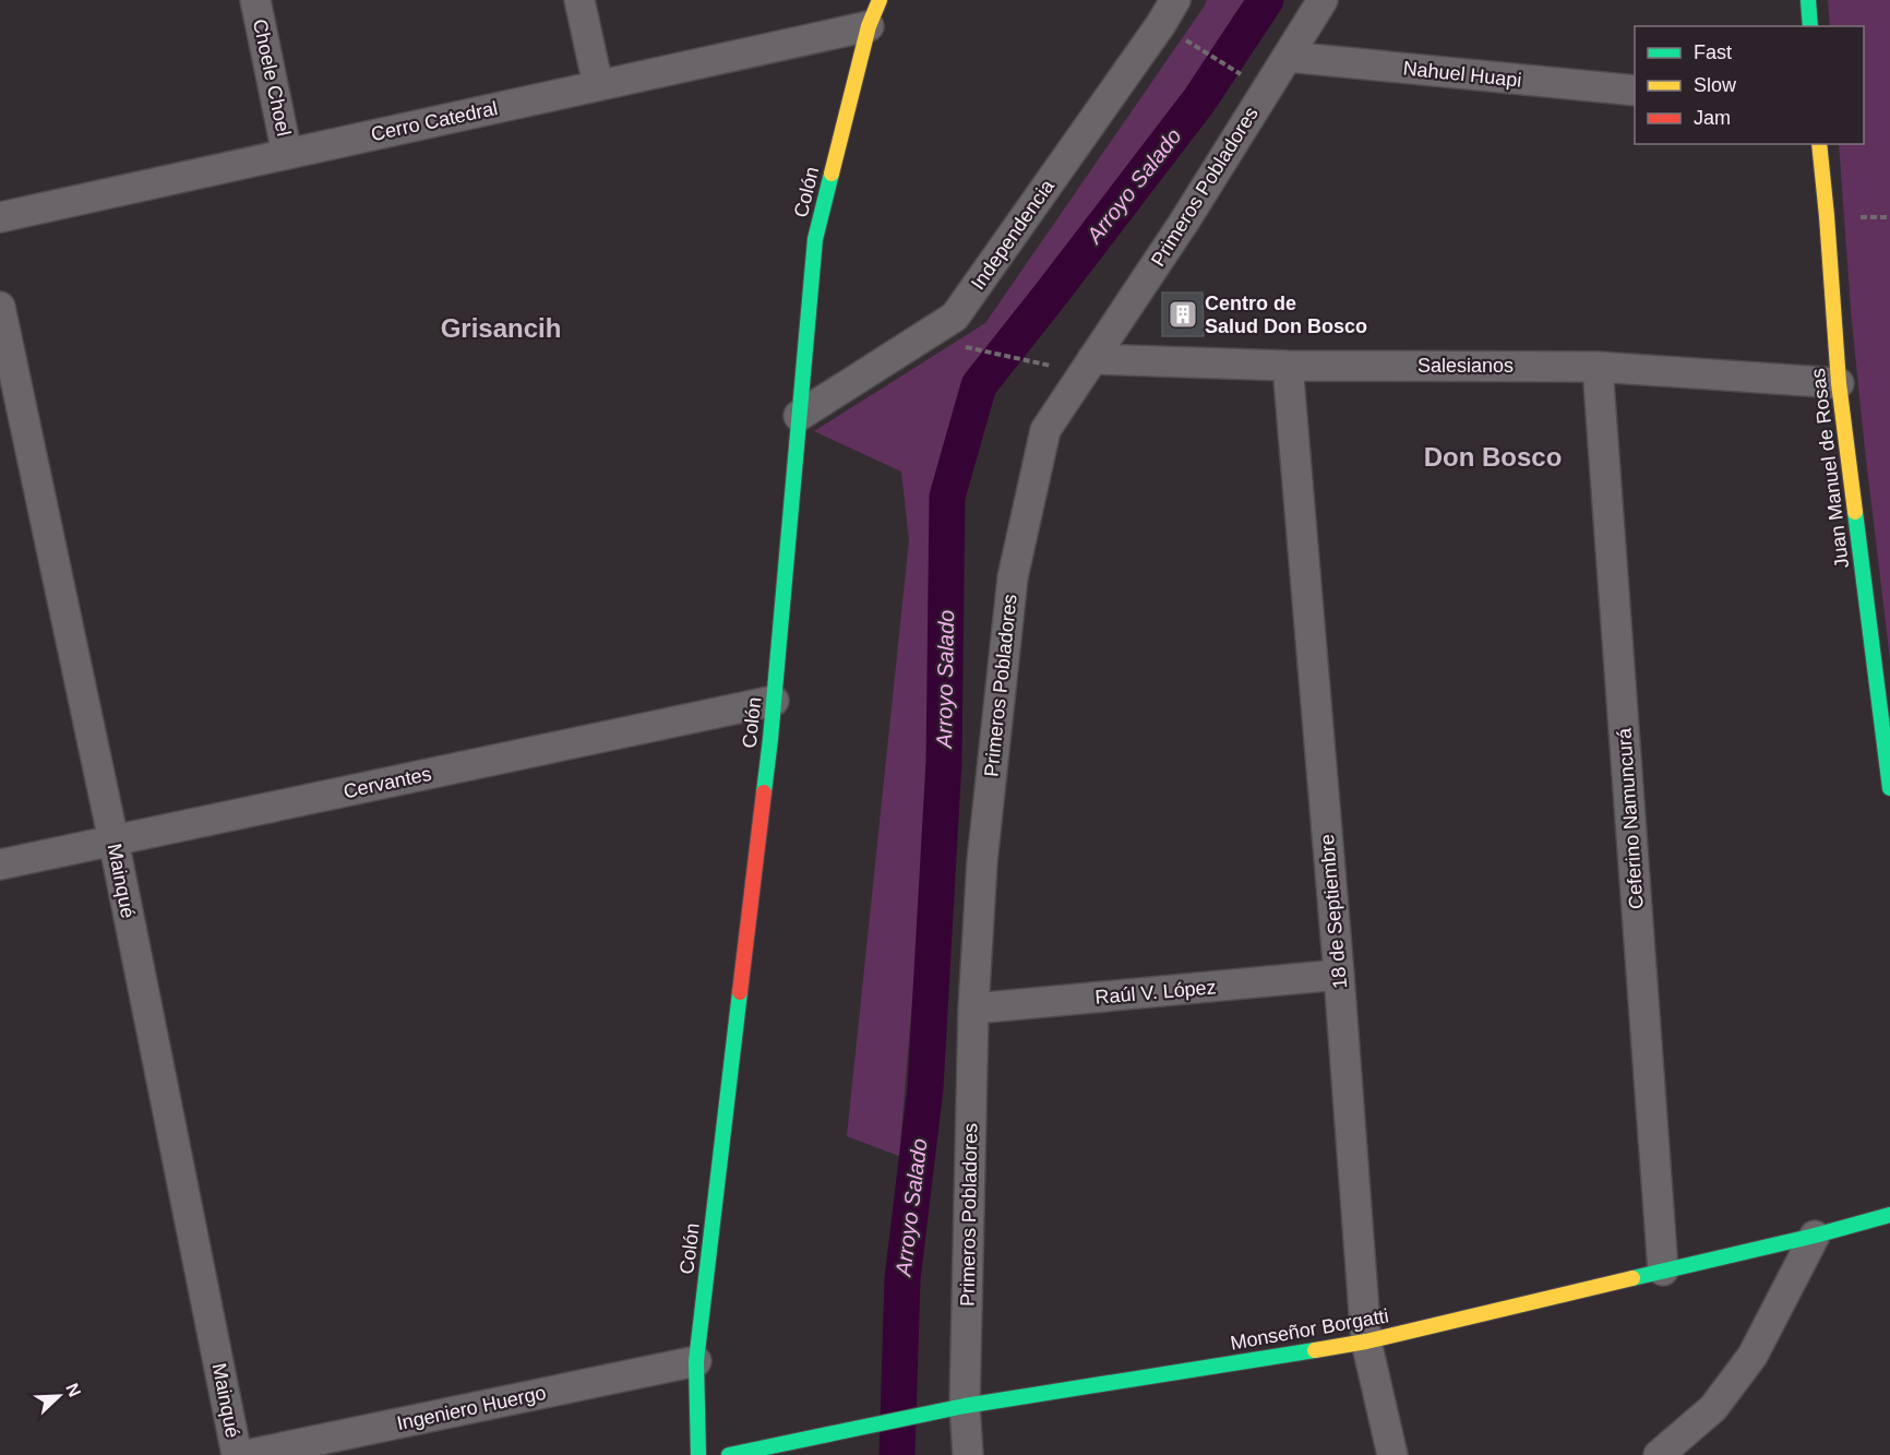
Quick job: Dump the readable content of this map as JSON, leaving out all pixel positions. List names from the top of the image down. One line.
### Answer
{"streets":{"street":["Nahuel Huapi","Choele Choel","Cerro Catedral","Primeros Pobladores","Colón","Independencia","Salesianos","Juan Manuel de Rosas","Cervantes","Ceferino Namuncurá","Mainqué","18 de Septiembre","Raúl V. López","Monseñor Borgatti","Ingeniero Huergo"]},"crossings":[["Nahuel Huapi","Primeros Pobladores"],["Choele Choel","Cerro Catedral"],["Cerro Catedral","Colón"],["Primeros Pobladores","Salesianos"],["Primeros Pobladores","Raúl V. López"],["Primeros Pobladores","Monseñor Borgatti"],["Colón","Independencia"],["Colón","Cervantes"],["Colón","Ingeniero Huergo"],["Salesianos","Juan Manuel de Rosas"],["Salesianos","Ceferino Namuncurá"],["Salesianos","18 de Septiembre"],["Cervantes","Mainqué"],["Ceferino Namuncurá","Monseñor Borgatti"],["18 de Septiembre","Raúl V. López"],["18 de Septiembre","Monseñor Borgatti"]],"districts":["Grisancih","Don Bosco"],"water":["Arroyo Salado"],"places":{"building":["Centro de Salud Don Bosco"]},"legend":["Fast","Slow","Jam"],"north":"top right"}
